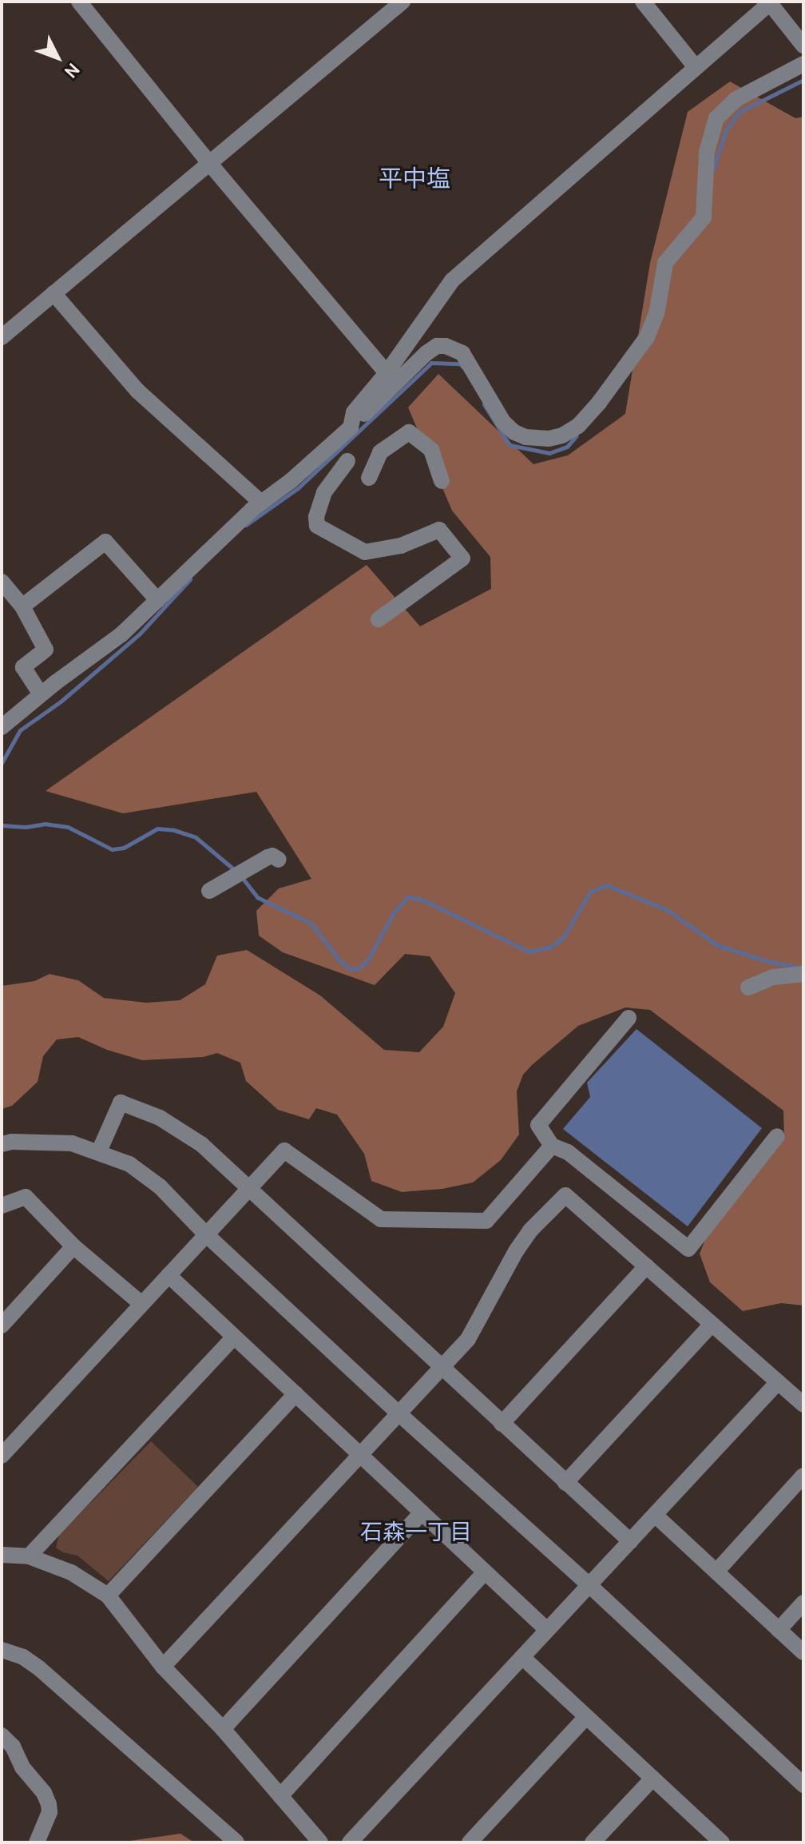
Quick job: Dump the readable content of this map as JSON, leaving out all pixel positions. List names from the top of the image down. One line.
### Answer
{"districts":["平中塩","石森一丁目"],"north":"bottom right"}
